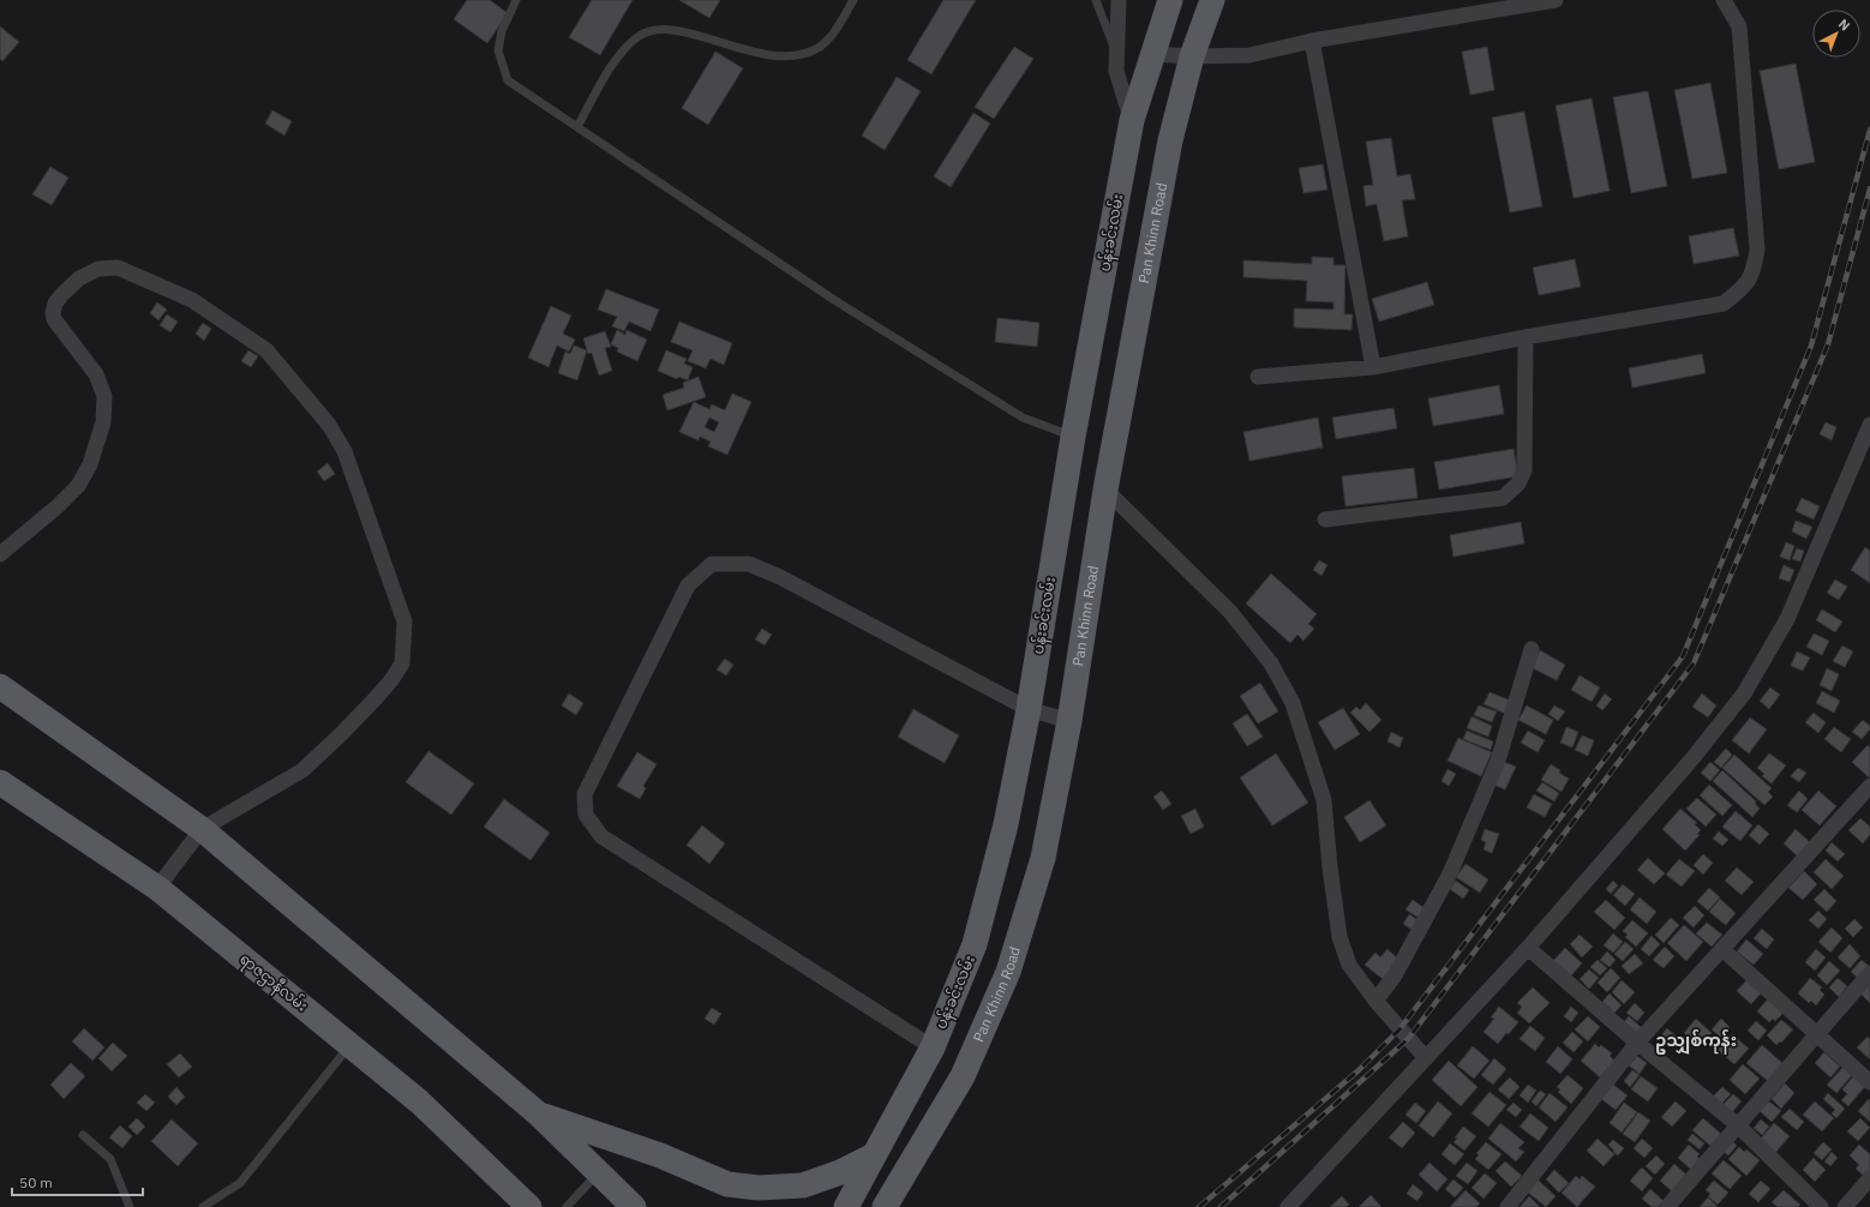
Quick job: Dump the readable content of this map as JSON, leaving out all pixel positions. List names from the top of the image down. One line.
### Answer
{"streets":{"main road":["ပန်းခင်းလမ်း","Pan Khinn Road","ရာဇဌာနီလမ်း"]},"districts":["ဥသျှစ်ကုန်း"],"scale_bar":"50 m","north":"top right"}
